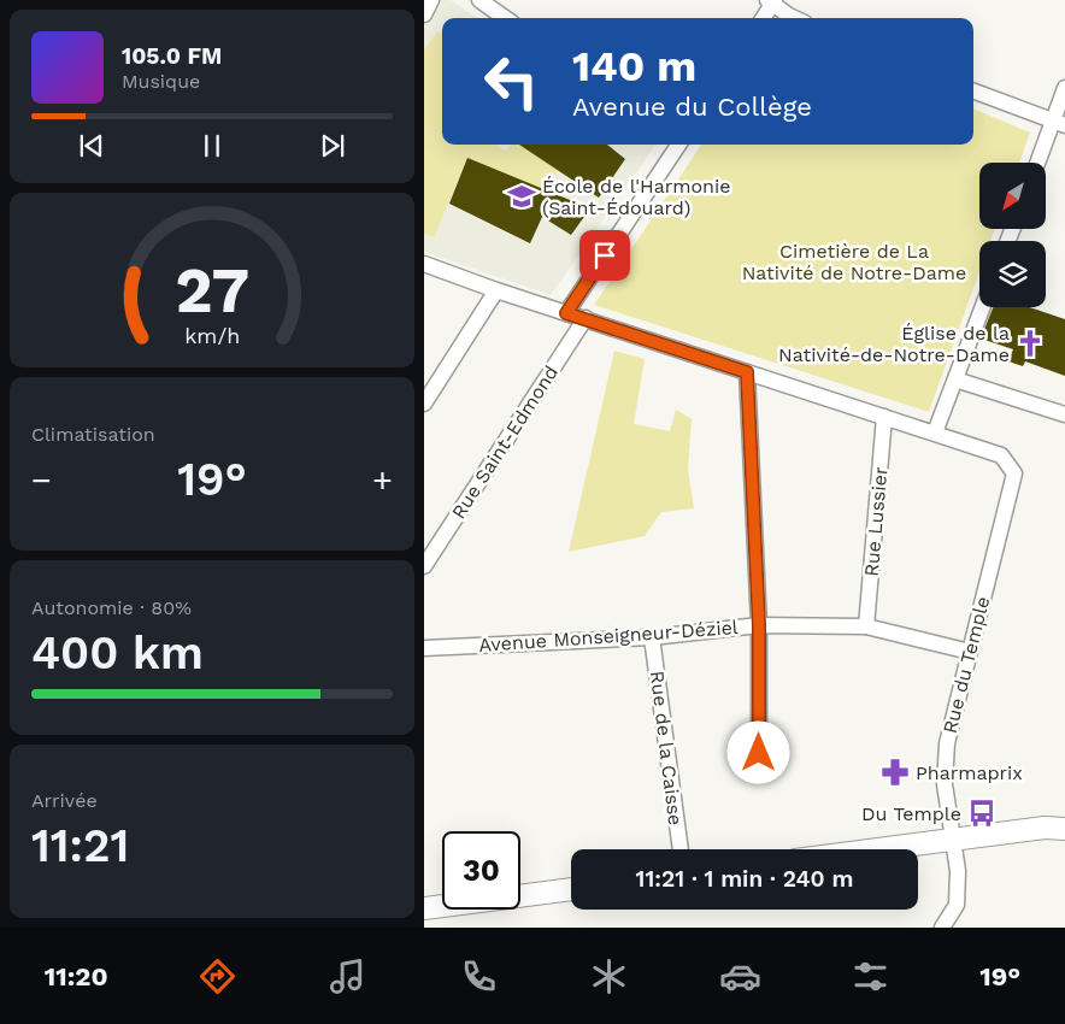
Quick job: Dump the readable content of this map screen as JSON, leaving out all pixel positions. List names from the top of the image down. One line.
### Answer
{"streets":{"street":["Rue Saint-Edmond","Rue Lussier","Avenue Monseigneur-Déziel","Rue du Temple","Rue de la Caisse"]},"crossings":[["Rue Lussier","Avenue Monseigneur-Déziel"],["Avenue Monseigneur-Déziel","Rue du Temple"],["Avenue Monseigneur-Déziel","Rue de la Caisse"]],"parks":["Cimetière de La Nativité de Notre-Dame"],"places":{"school or university":["École de l'Harmonie (Saint-Édouard)"],"church":["Église de la Nativité-de-Notre-Dame"],"pharmacy":["Pharmaprix"],"bus stop":["Du Temple"]},"north":"bottom left","page":{"turn":["140 m","Avenue du Collège"],"song":["105.0 FM","Musique"],"tile":["Climatisation",["Autonomie · 80%","400 km"],["Arrivée","11:21"]],"heat":["−","19°","+"],"limit":"30","trip":"11:21 · 1 min · 240 m","tabs":["11:20","19°"],"gauge":["27","km/h"]}}
